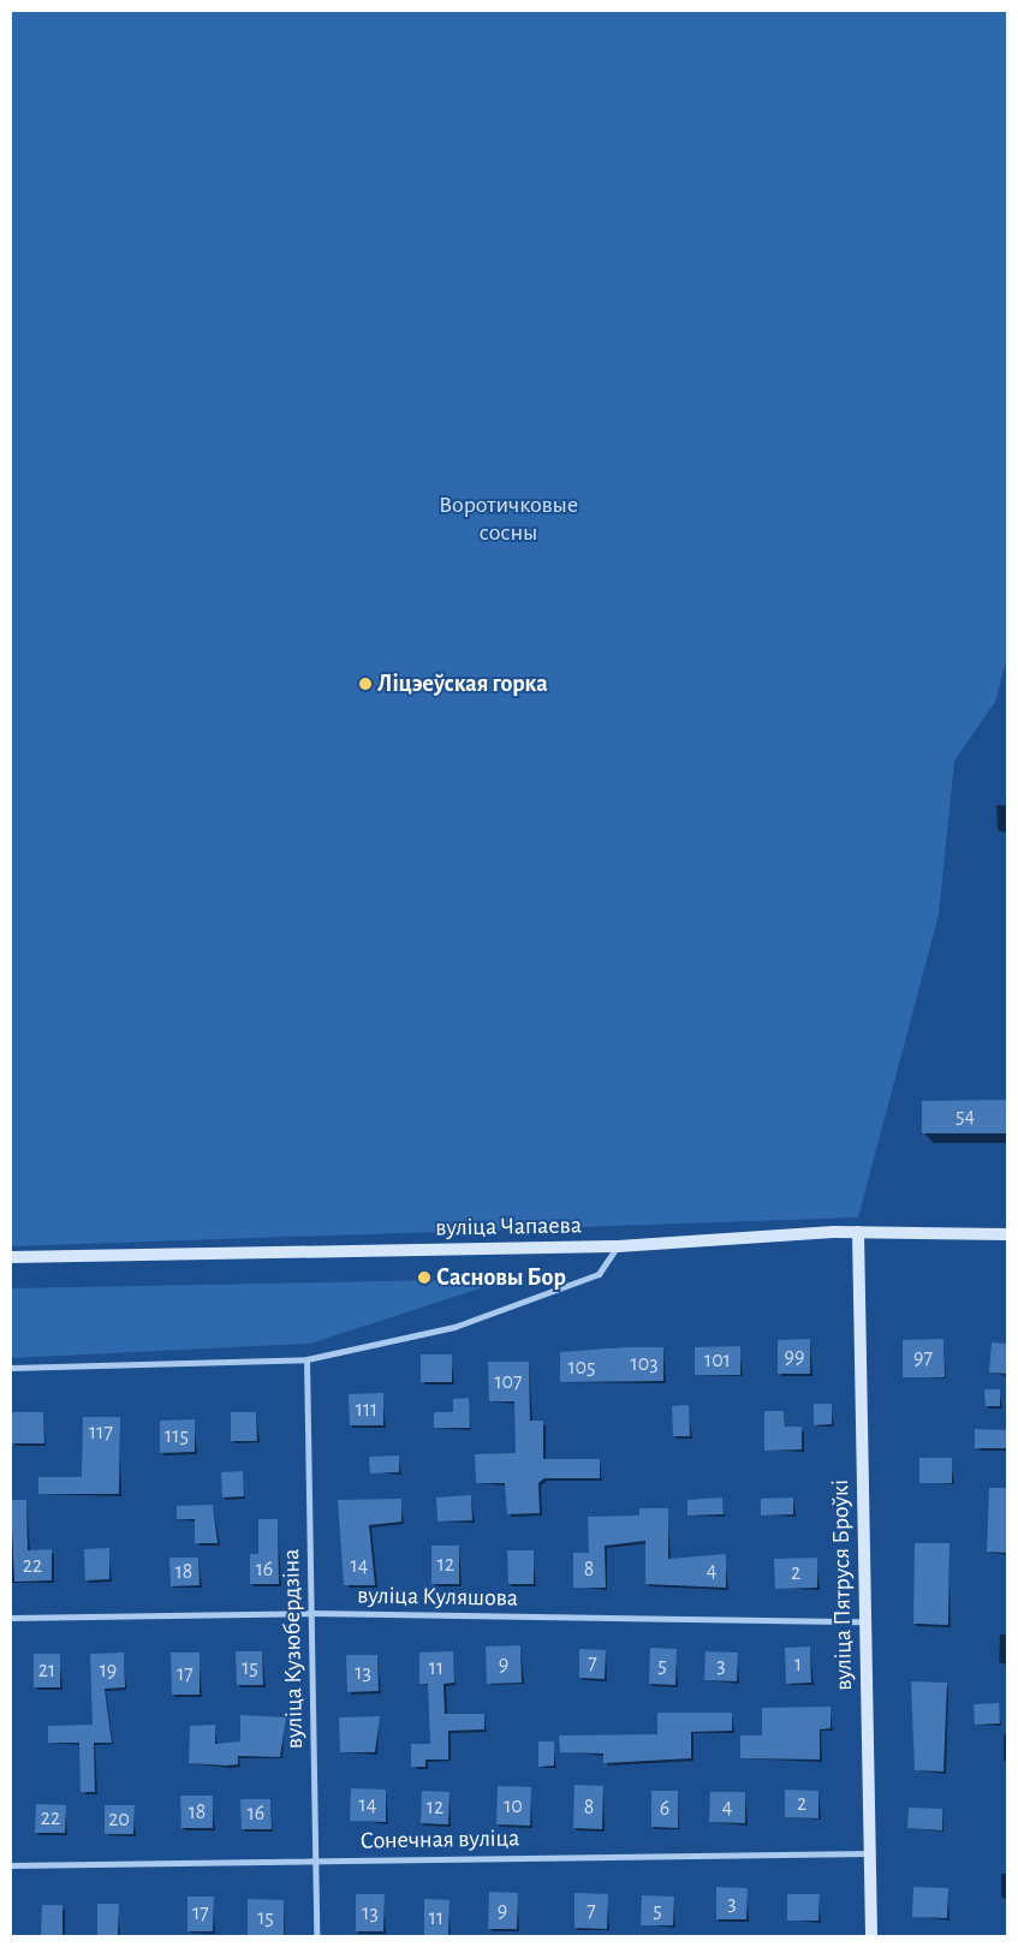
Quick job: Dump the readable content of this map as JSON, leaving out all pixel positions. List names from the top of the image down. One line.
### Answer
{"streets":{"main road":["вуліца Чапаева","вуліца Пятруся Броўкі"],"street":["вуліца Куляшова","вуліца Кузюбердзіна","Сонечная вуліца"]},"crossings":[["вуліца Чапаева","вуліца Пятруся Броўкі"],["вуліца Пятруся Броўкі","вуліца Куляшова"],["вуліца Пятруся Броўкі","Сонечная вуліца"],["вуліца Куляшова","вуліца Кузюбердзіна"],["вуліца Кузюбердзіна","Сонечная вуліца"]],"parks":["Воротичковые сосны"],"places":["Ліцэеўская горка","Сасновы Бор"],"house_numbers":["54","99","97","101","103","105","107","111","117","115","12","22","14","16","8","4","18","2","7","9","1","5","3","15","11","21","19","13","17","2","14","10","12","8","4","6","18","16","22","20","3","9","7","5","17","13","15","11"]}
